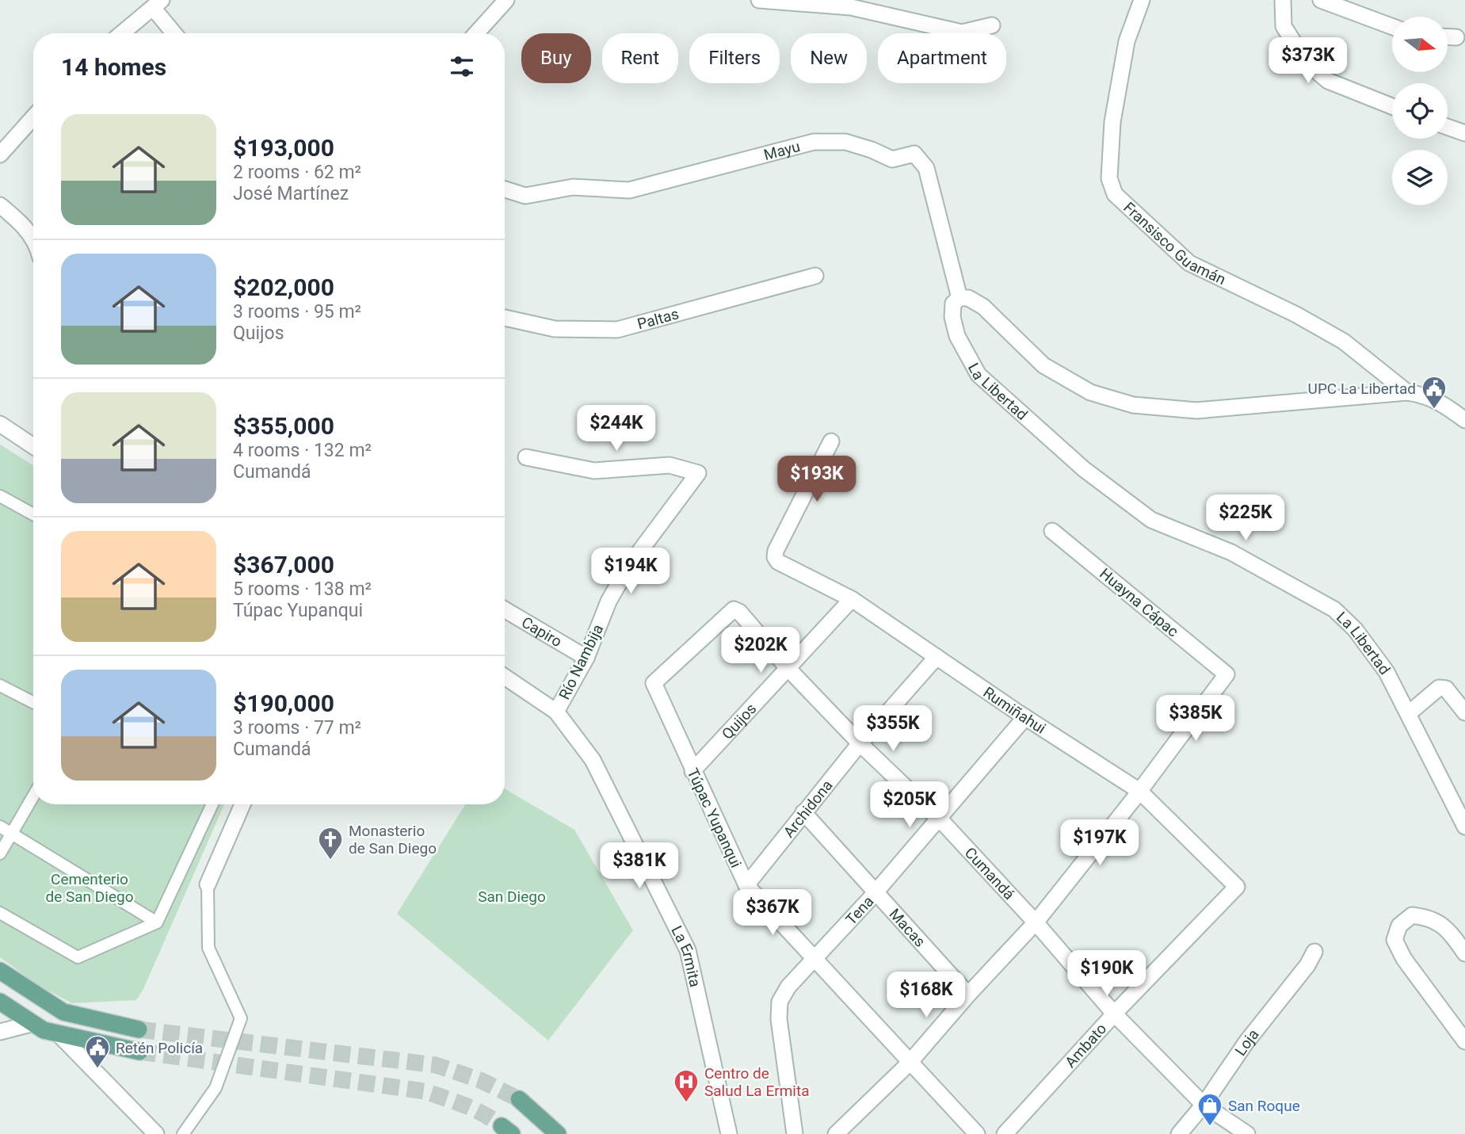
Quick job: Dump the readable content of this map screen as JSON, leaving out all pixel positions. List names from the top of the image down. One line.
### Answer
{"streets":{"street":["Mayu","Fransisco Guamán","Paltas","La Libertad","Huayna Cápac","Capiro","Río Nambija","Rumiñahui","Quijos","Archidona","Túpac Yupanqui","Cumandá","Tena","Macas","La Ermita","Loja","Ambato"]},"crossings":[["Mayu","La Libertad"],["Huayna Cápac","Rumiñahui"],["Capiro","Río Nambija"],["Río Nambija","La Ermita"],["Rumiñahui","Quijos"],["Rumiñahui","Archidona"],["Rumiñahui","Tena"],["Rumiñahui","Ambato"],["Quijos","Túpac Yupanqui"],["Quijos","Cumandá"],["Archidona","Túpac Yupanqui"],["Archidona","Cumandá"],["Archidona","Macas"],["Túpac Yupanqui","Cumandá"],["Túpac Yupanqui","Tena"],["Cumandá","Tena"],["Cumandá","Loja"],["Cumandá","Ambato"],["Tena","Macas"]],"parks":["Cementerio de San Diego","San Diego"],"places":{"public building":["UPC La Libertad","Retén Policía"],"church":["Monasterio de San Diego"],"hospital":["Centro de Salud La Ermita"],"shop":["San Roque"]},"north":"right","page":{"chip":["Buy","Rent","Filters","New","Apartment"],"heading":"14 homes","price":["$373K","$244K","$193K","$225K","$194K","$202K","$385K","$355K","$205K","$197K","$381K","$367K","$190K","$168K"],"list":[{"name":"$193,000","note":"2 rooms · 62 m² · José Martínez"},{"name":"$202,000","note":"3 rooms · 95 m² · Quijos"},{"name":"$355,000","note":"4 rooms · 132 m² · Cumandá"},{"name":"$367,000","note":"5 rooms · 138 m² · Túpac Yupanqui"},{"name":"$190,000","note":"3 rooms · 77 m² · Cumandá"}]}}
